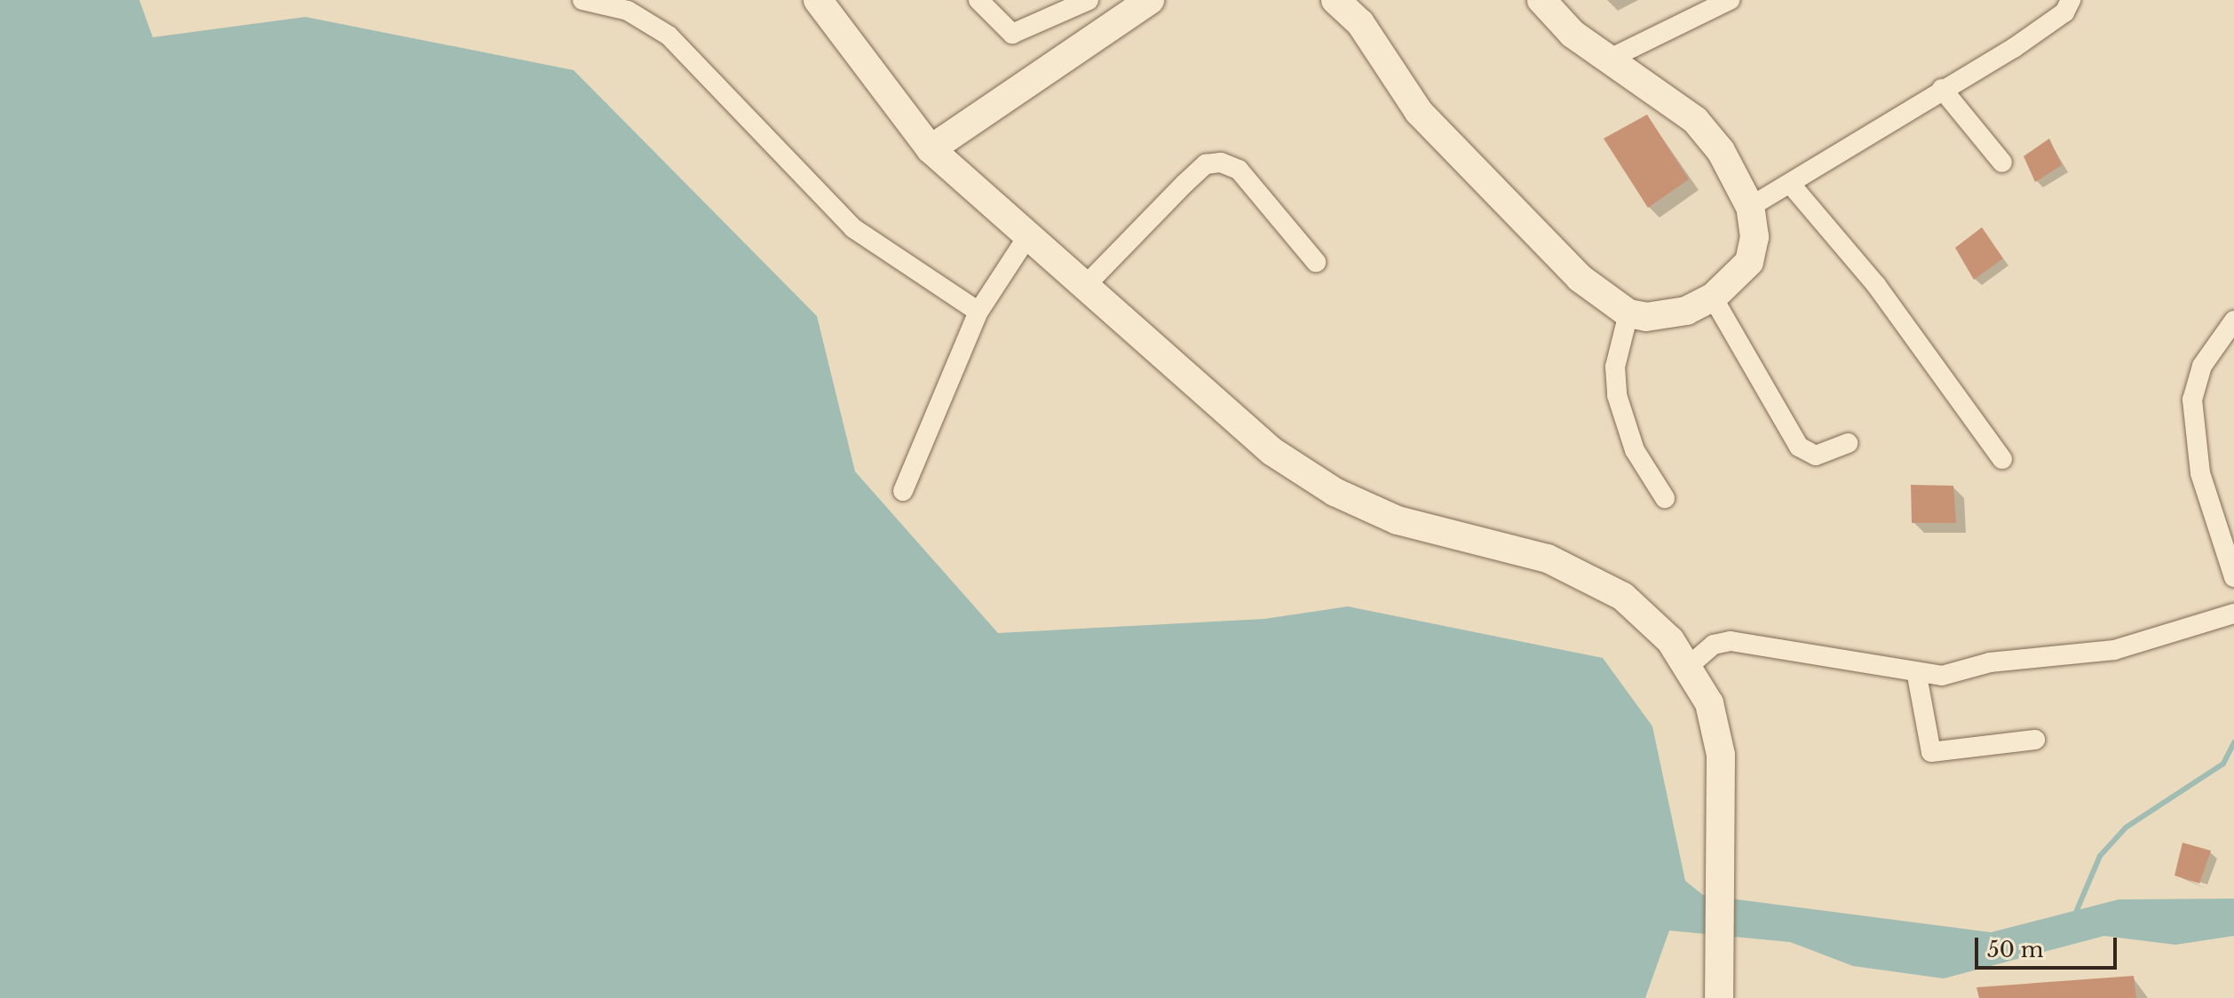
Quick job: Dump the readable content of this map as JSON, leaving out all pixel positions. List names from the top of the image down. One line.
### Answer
{"scale_bar":"50 m"}
